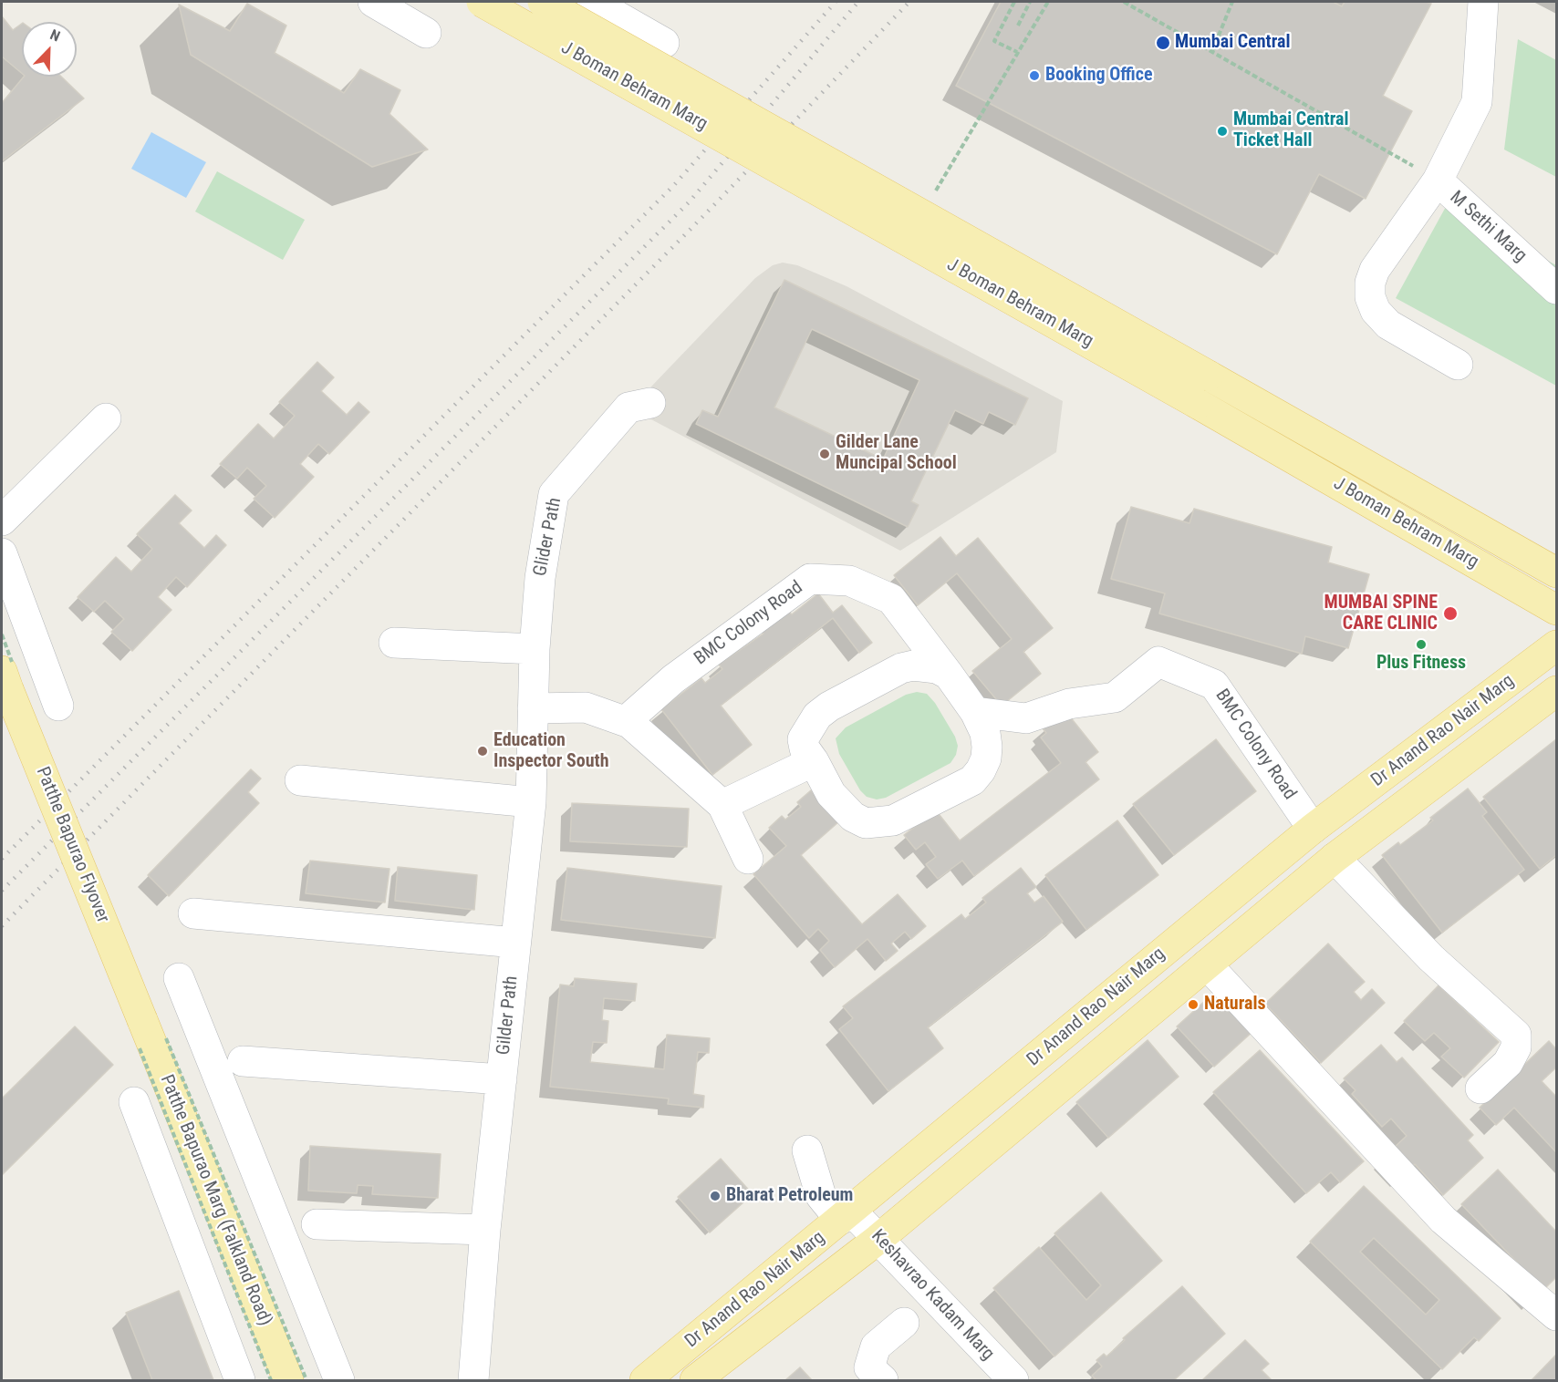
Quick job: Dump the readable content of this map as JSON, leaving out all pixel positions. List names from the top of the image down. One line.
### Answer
{"streets":{"main road":["J Boman Behram Marg","Dr Anand Rao Nair Marg","Patthe Bapurao Flyover","Patthe Bapurao Marg (Falkland Road)"],"street":["M Sethi Marg","Glider Path","BMC Colony Road","Gilder Path","Keshavrao Kadam Marg"]},"crossings":[["Glider Path","Gilder Path"],["BMC Colony Road","Dr Anand Rao Nair Marg"],["Dr Anand Rao Nair Marg","Keshavrao Kadam Marg"],["Patthe Bapurao Flyover","Patthe Bapurao Marg (Falkland Road)"]],"places":["Mumbai Central","Booking Office","Mumbai Central Ticket Hall","Gilder Lane Muncipal School","MUMBAI SPINE CARE CLINIC","Plus Fitness","Education Inspector South","Naturals","Bharat Petroleum"],"north":"top right"}
